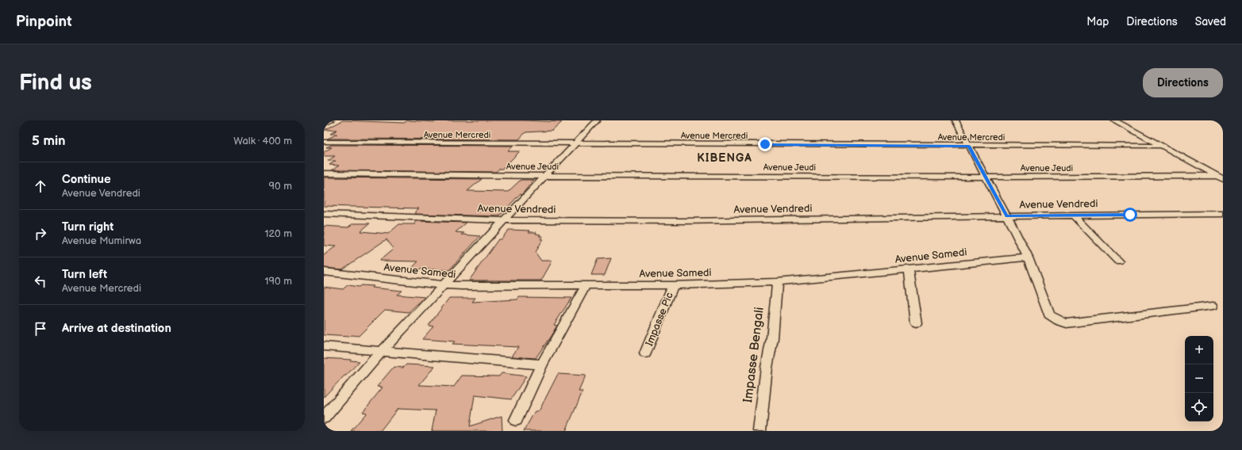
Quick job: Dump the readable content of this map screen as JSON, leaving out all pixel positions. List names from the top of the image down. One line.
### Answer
{"streets":{"street":["Avenue Mercredi","Avenue Jeudi","Avenue Vendredi","Avenue Samedi","Impasse Pic","Impasse Bengali"]},"crossings":[["Avenue Samedi","Impasse Pic"],["Avenue Samedi","Impasse Bengali"]],"districts":["KIBENGA"],"page":{"header":"Pinpoint","nav":["Map","Directions","Saved"],"buttons":"Directions","title":"Find us","heading":["5 min","Walk · 400 m"],"list":[["Continue","Avenue Vendredi","90 m"],["Turn right","Avenue Mumirwa","120 m"],["Turn left","Avenue Mercredi","190 m"],"Arrive at destination"],"map_buttons":["+","−"]}}
